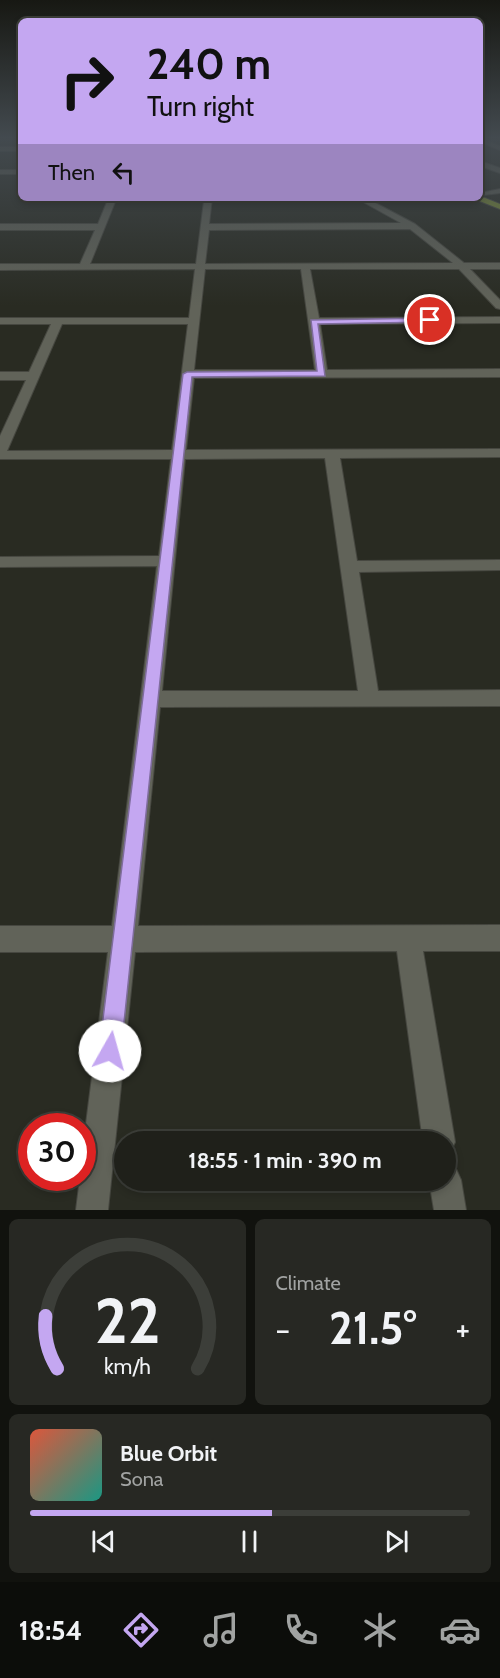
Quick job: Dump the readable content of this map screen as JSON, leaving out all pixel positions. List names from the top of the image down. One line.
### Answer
{"page":{"turn":["240 m","Turn right"],"then":"Then","limit":"30","trip":"18:55 · 1 min · 390 m","tile":"Climate","heat":["−","21.5°","+"],"song":["Blue Orbit","Sona"],"tabs":"18:54","gauge":["22","km/h"]}}
